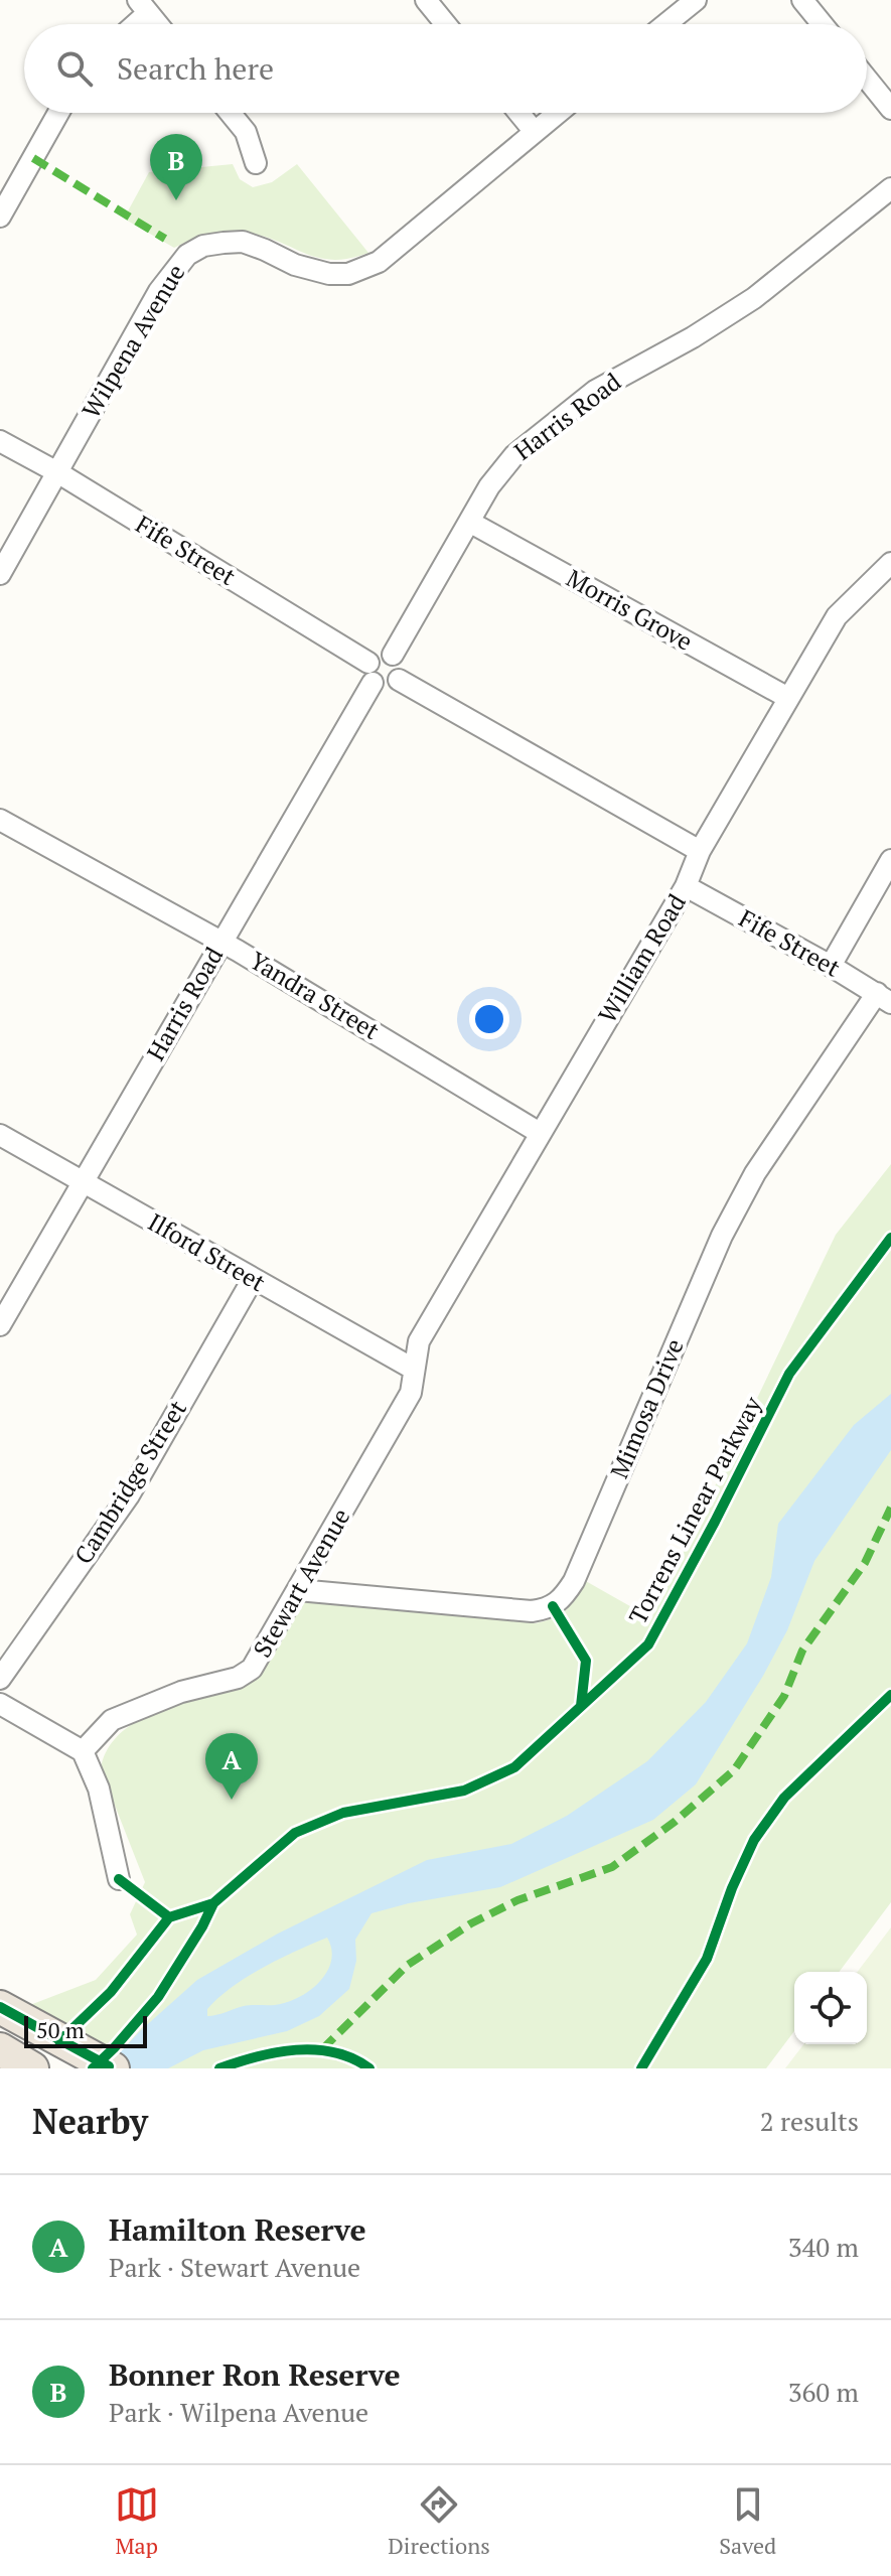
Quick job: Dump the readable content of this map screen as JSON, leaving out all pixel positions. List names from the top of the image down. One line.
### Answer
{"streets":{"street":["Wilpena Avenue","Harris Road","Fife Street","Morris Grove","William Road","Yandra Street","Ilford Street","Mimosa Drive","Cambridge Street","Stewart Avenue"],"cycle path":["Torrens Linear Parkway"]},"crossings":[["Wilpena Avenue","Fife Street"],["Harris Road","Fife Street"],["Harris Road","Morris Grove"],["Harris Road","Yandra Street"],["Harris Road","Ilford Street"],["Fife Street","William Road"],["Fife Street","Mimosa Drive"],["Morris Grove","William Road"],["William Road","Yandra Street"],["William Road","Ilford Street"],["William Road","Stewart Avenue"],["Ilford Street","Cambridge Street"],["Ilford Street","Stewart Avenue"],["Mimosa Drive","Stewart Avenue"]],"scale_bar":"50 m","page":{"search":"Search here","pins":["B","A"],"scale":"50 m","heading":["Nearby","2 results"],"list":[{"mark":"A","name":"Hamilton Reserve","note":"Park · Stewart Avenue","value":"340 m"},{"mark":"B","name":"Bonner Ron Reserve","note":"Park · Wilpena Avenue","value":"360 m"}],"nav":["Map","Directions","Saved"]}}
